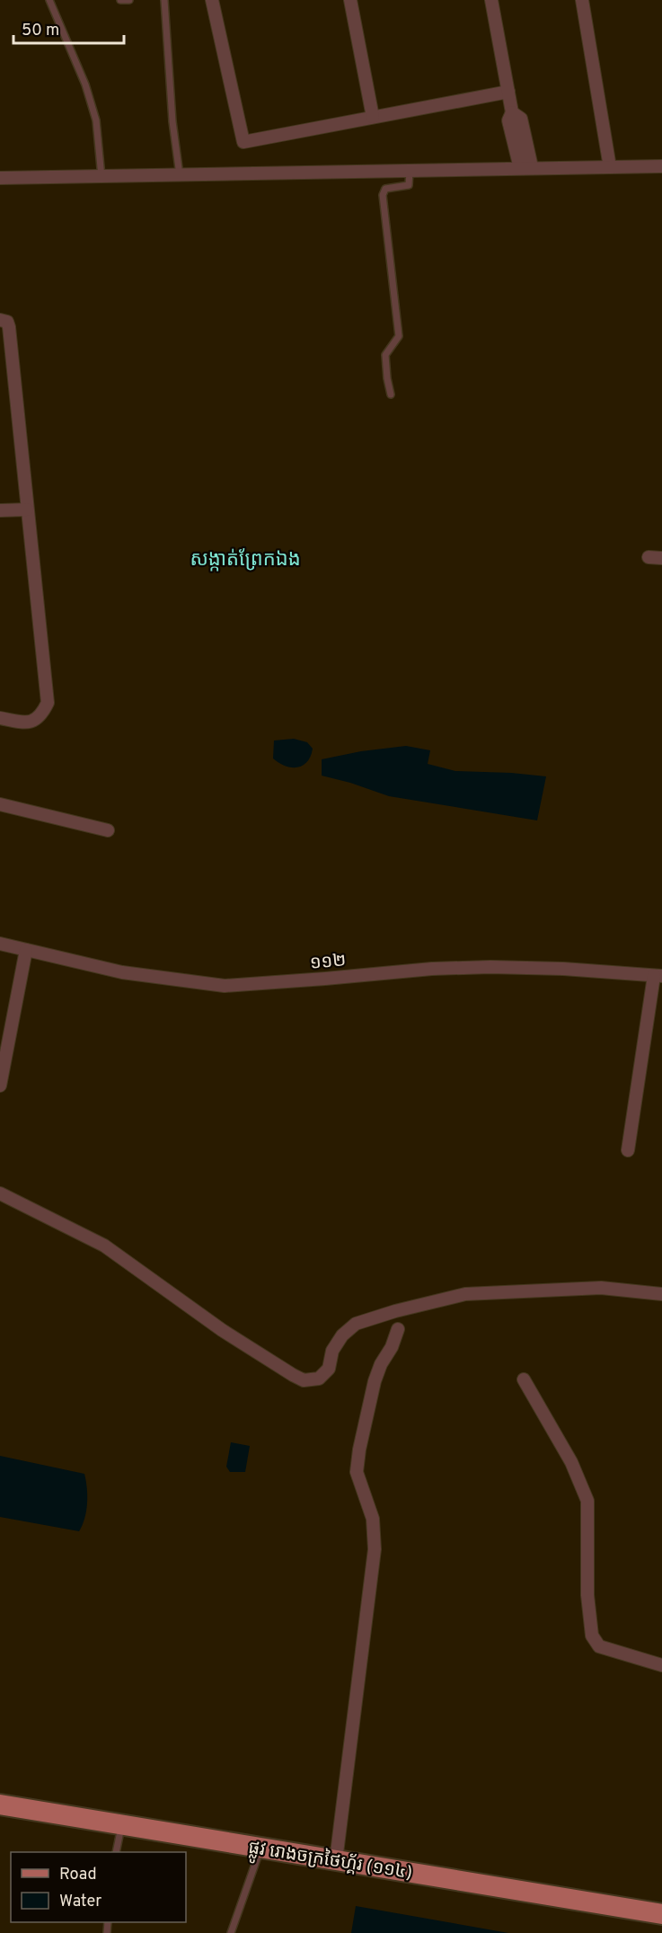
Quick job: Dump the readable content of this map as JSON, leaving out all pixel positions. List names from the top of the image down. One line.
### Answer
{"streets":{"main road":["ផ្លូវ រោងចក្រថៃហ្គ័រ (១១៤)"],"street":["១១២"]},"districts":["សង្កាត់ព្រែកឯង"],"legend":["Road","Water"],"scale_bar":"50 m"}
